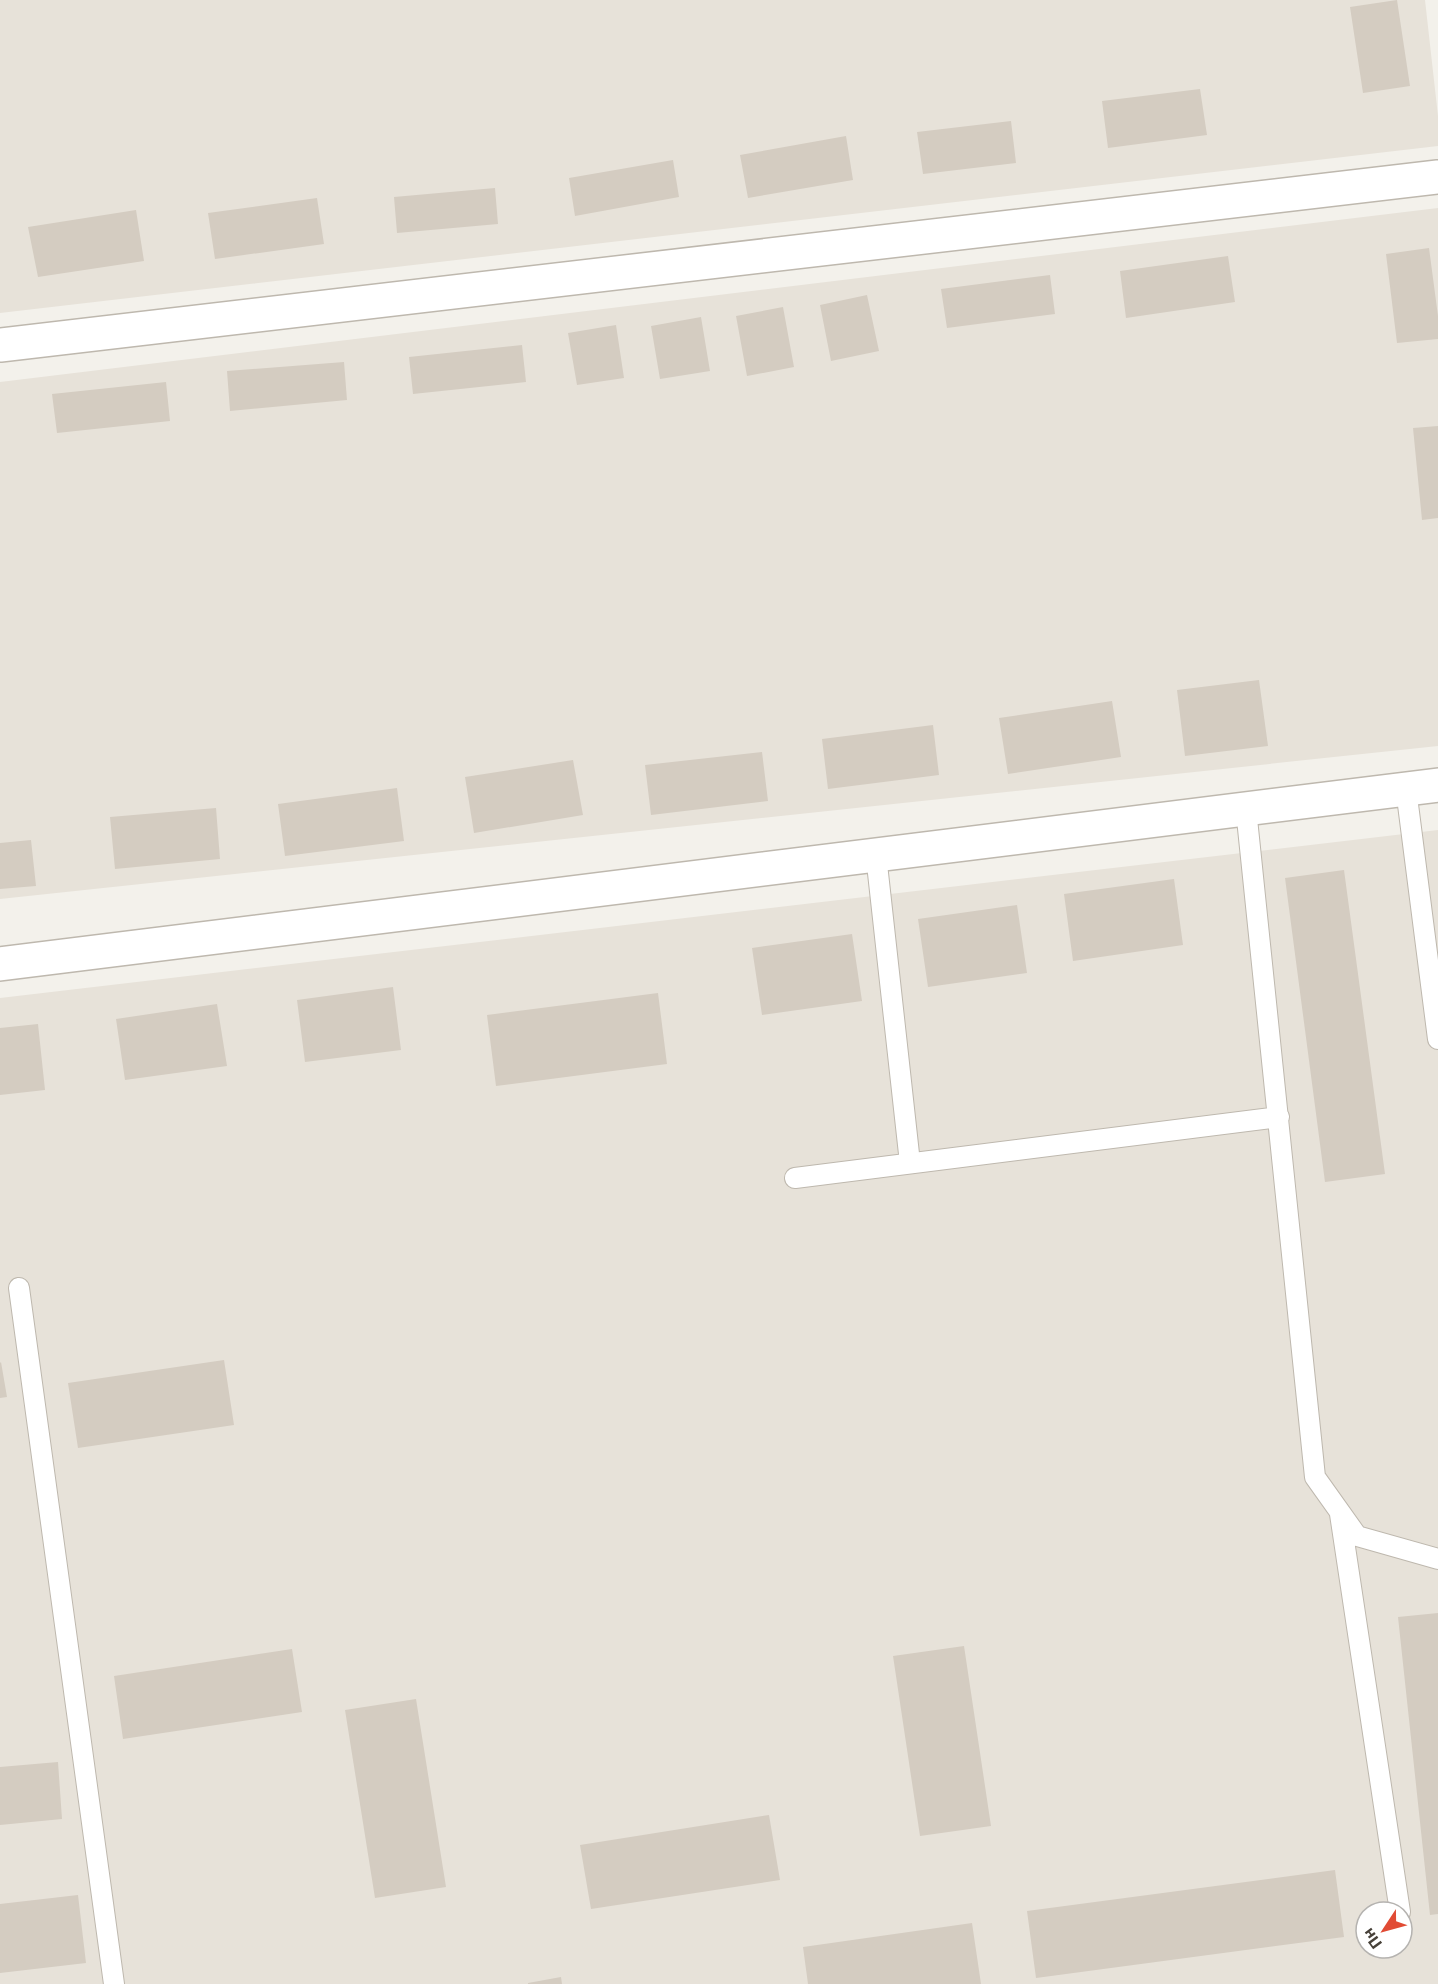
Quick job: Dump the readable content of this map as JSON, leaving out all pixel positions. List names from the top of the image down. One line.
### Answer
{"north":"bottom left"}
